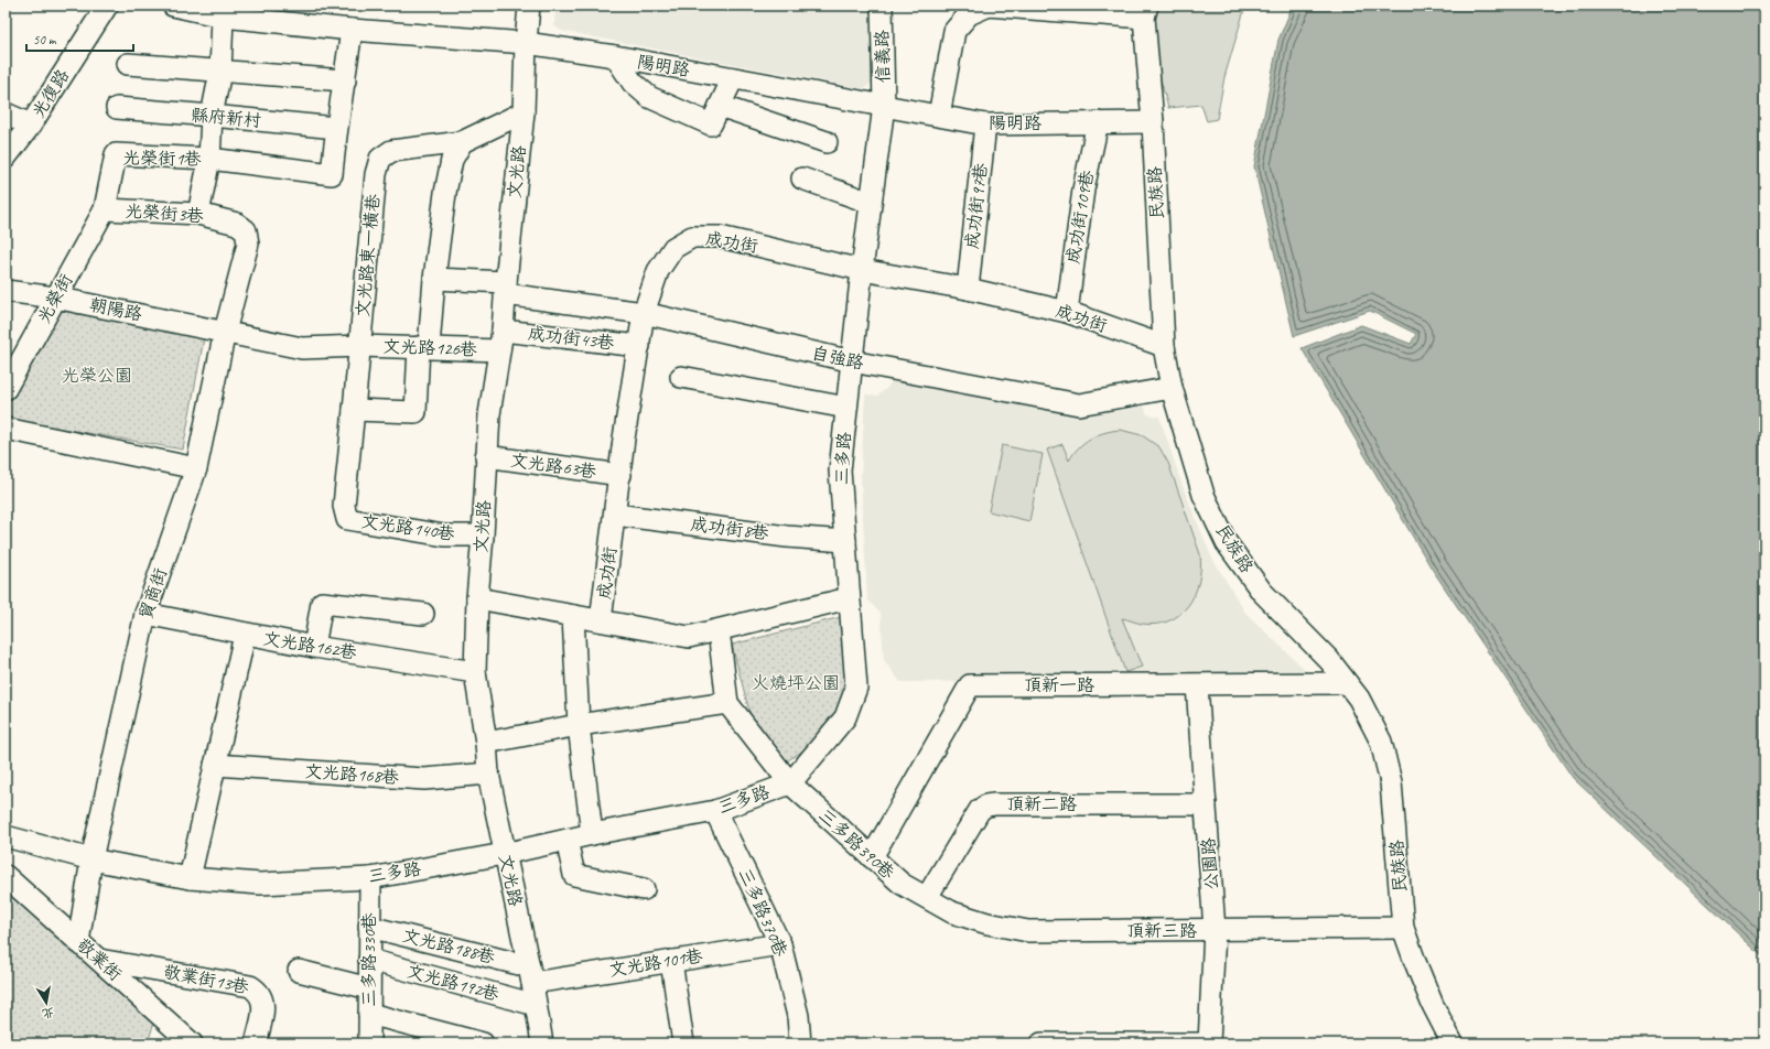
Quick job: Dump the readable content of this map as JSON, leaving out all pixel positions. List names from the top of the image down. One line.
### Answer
{"streets":{"street":["信義路","陽明路","光復路","縣府新村","光榮街1巷","文光路","民族路","成功街97巷","光榮街3巷","成功街109巷","成功街","文光路東一橫巷","光榮街","朝陽路","成功街43巷","文光路126巷","自強路","三多路","文光路63巷","文光路140巷","成功街8巷","貿商街","文光路162巷","頂新一路","文光路168巷","頂新二路","三多路390巷","公園路","三多路370巷","頂新三路","文光路188巷","敬業街","三多路330巷","文光路101巷","敬業街13巷","文光路192巷"]},"crossings":[["信義路","陽明路"],["信義路","三多路"],["陽明路","文光路"],["陽明路","民族路"],["陽明路","成功街97巷"],["陽明路","成功街109巷"],["陽明路","三多路"],["光榮街1巷","光榮街3巷"],["光榮街1巷","光榮街"],["文光路","文光路東一橫巷"],["文光路","成功街43巷"],["文光路","文光路126巷"],["文光路","自強路"],["文光路","三多路"],["文光路","文光路63巷"],["文光路","文光路140巷"],["文光路","文光路162巷"],["文光路","文光路168巷"],["文光路","文光路188巷"],["文光路","文光路101巷"],["文光路","文光路192巷"],["民族路","成功街"],["民族路","自強路"],["民族路","頂新一路"],["民族路","頂新三路"],["成功街97巷","成功街"],["光榮街3巷","光榮街"],["光榮街3巷","貿商街"],["成功街109巷","成功街"],["成功街","成功街43巷"],["成功街","自強路"],["成功街","三多路"],["成功街","文光路63巷"],["成功街","成功街8巷"],["文光路東一橫巷","文光路126巷"],["文光路東一橫巷","文光路140巷"],["光榮街","朝陽路"],["朝陽路","貿商街"],["成功街43巷","文光路126巷"],["自強路","三多路"],["三多路","成功街8巷"],["三多路","貿商街"],["三多路","三多路390巷"],["三多路","三多路370巷"],["三多路","三多路330巷"],["貿商街","文光路162巷"],["貿商街","敬業街"],["頂新一路","三多路390巷"],["頂新一路","公園路"],["頂新二路","三多路390巷"],["頂新二路","公園路"],["頂新二路","頂新三路"],["三多路390巷","頂新三路"],["公園路","頂新三路"],["三多路370巷","文光路101巷"],["文光路188巷","三多路330巷"],["文光路188巷","文光路101巷"],["敬業街","敬業街13巷"],["三多路330巷","文光路192巷"]],"parks":["光榮公園","火燒坪公園"],"scale_bar":"50 m","north":"bottom"}
